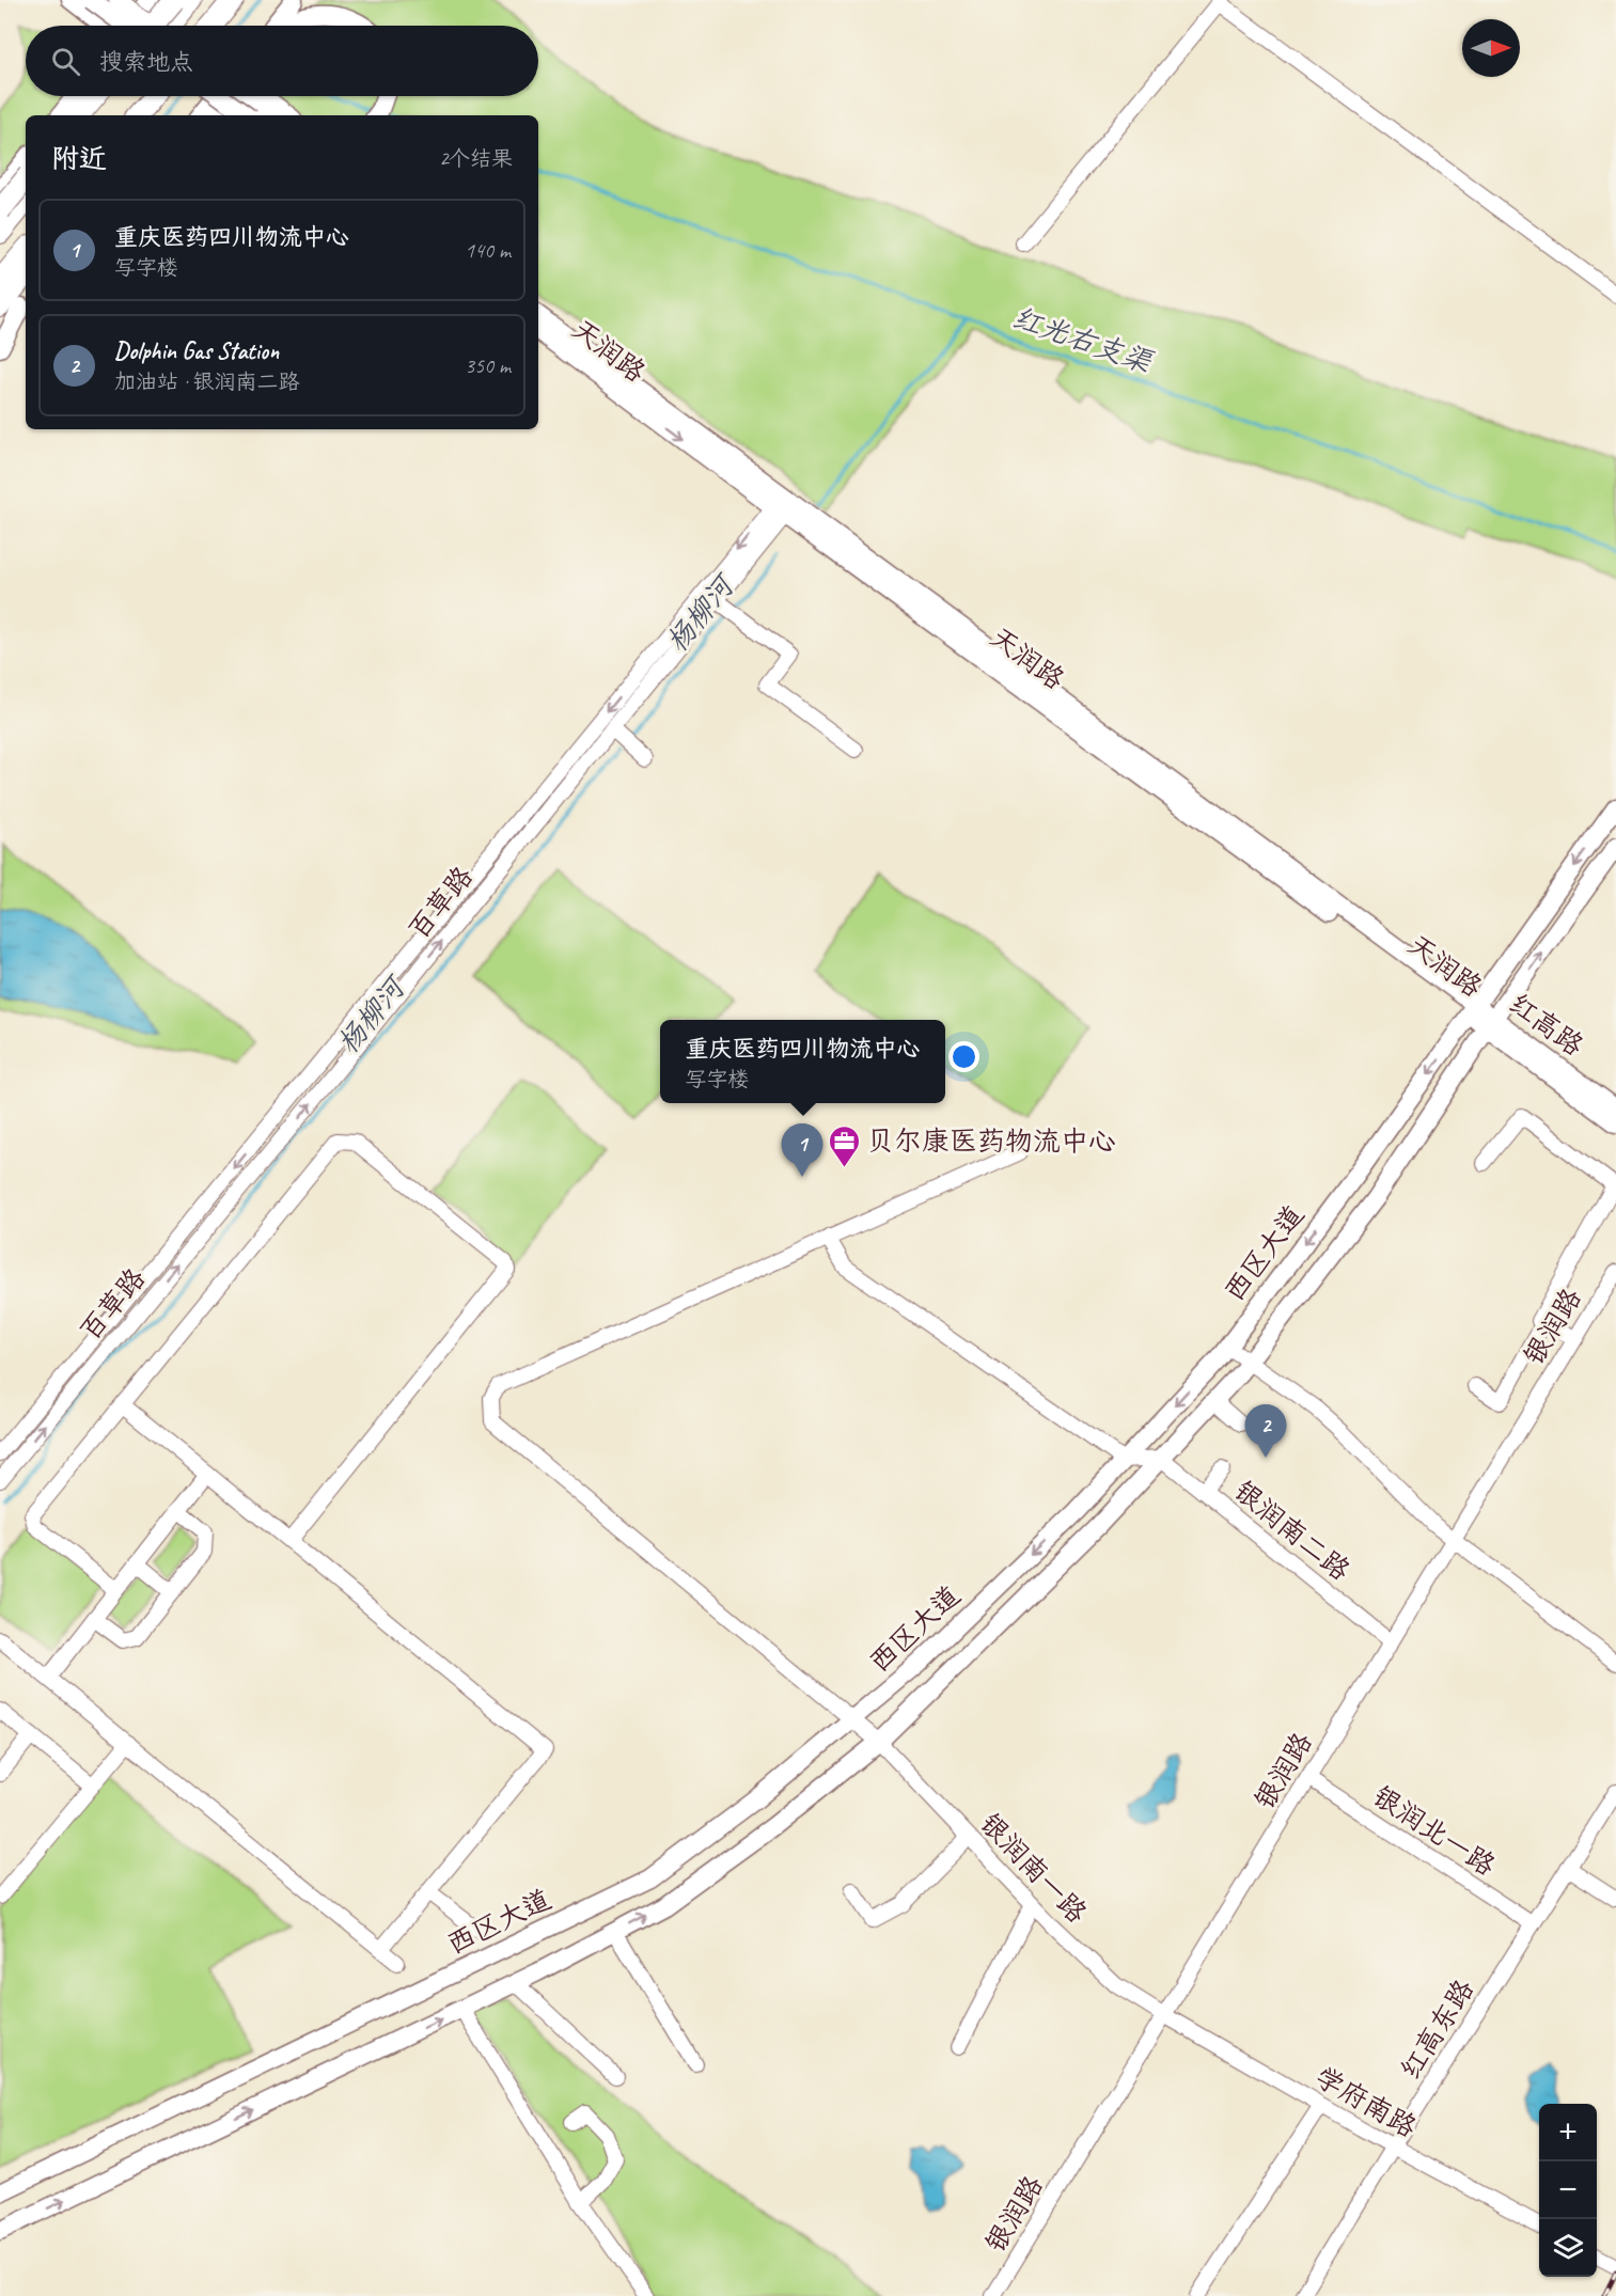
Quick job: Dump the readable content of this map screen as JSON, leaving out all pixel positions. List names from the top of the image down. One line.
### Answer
{"streets":{"main road":["天润路","红高路","西区大道"],"street":["百草路","银润路","银润南二路","银润北一路","银润南一路","红高东路","学府南路"]},"crossings":[["天润路","百草路"],["天润路","红高路"],["天润路","西区大道"],["红高路","西区大道"],["西区大道","银润南二路"],["西区大道","银润南一路"],["银润路","银润南二路"],["银润路","银润北一路"],["银润路","银润南一路"],["银润路","学府南路"],["银润北一路","红高东路"],["银润南一路","学府南路"],["红高东路","学府南路"]],"water":["红光右支渠","杨柳河"],"places":{"office":["贝尔康医药物流中心"]},"north":"right","page":{"search":"搜索地点","heading":["附近","2个结果"],"list":[{"mark":"1","name":"重庆医药四川物流中心","note":"写字楼","value":"140 m"},{"mark":"2","name":"Dolphin Gas Station","note":"加油站 · 银润南二路","value":"350 m"}],"popup":["重庆医药四川物流中心","写字楼"],"pins":["1","2"],"map_buttons":["+","−"]}}
